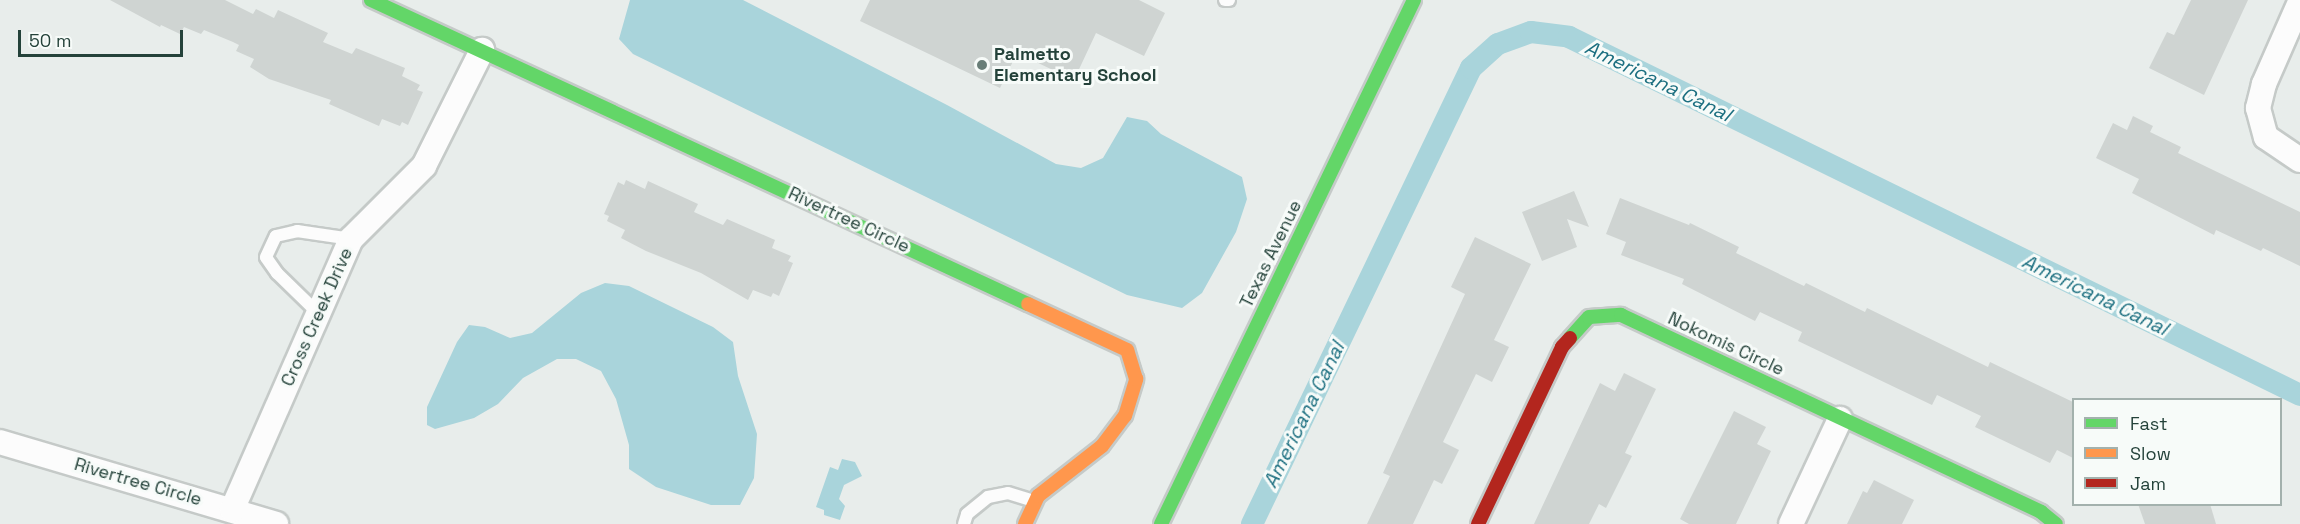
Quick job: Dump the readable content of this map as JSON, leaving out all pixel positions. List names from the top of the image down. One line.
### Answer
{"streets":{"street":["Rivertree Circle","Texas Avenue","Cross Creek Drive","Nokomis Circle"]},"crossings":[["Rivertree Circle","Cross Creek Drive"]],"water":["Americana Canal"],"places":["Palmetto Elementary School"],"legend":["Fast","Slow","Jam"],"scale_bar":"50 m"}
